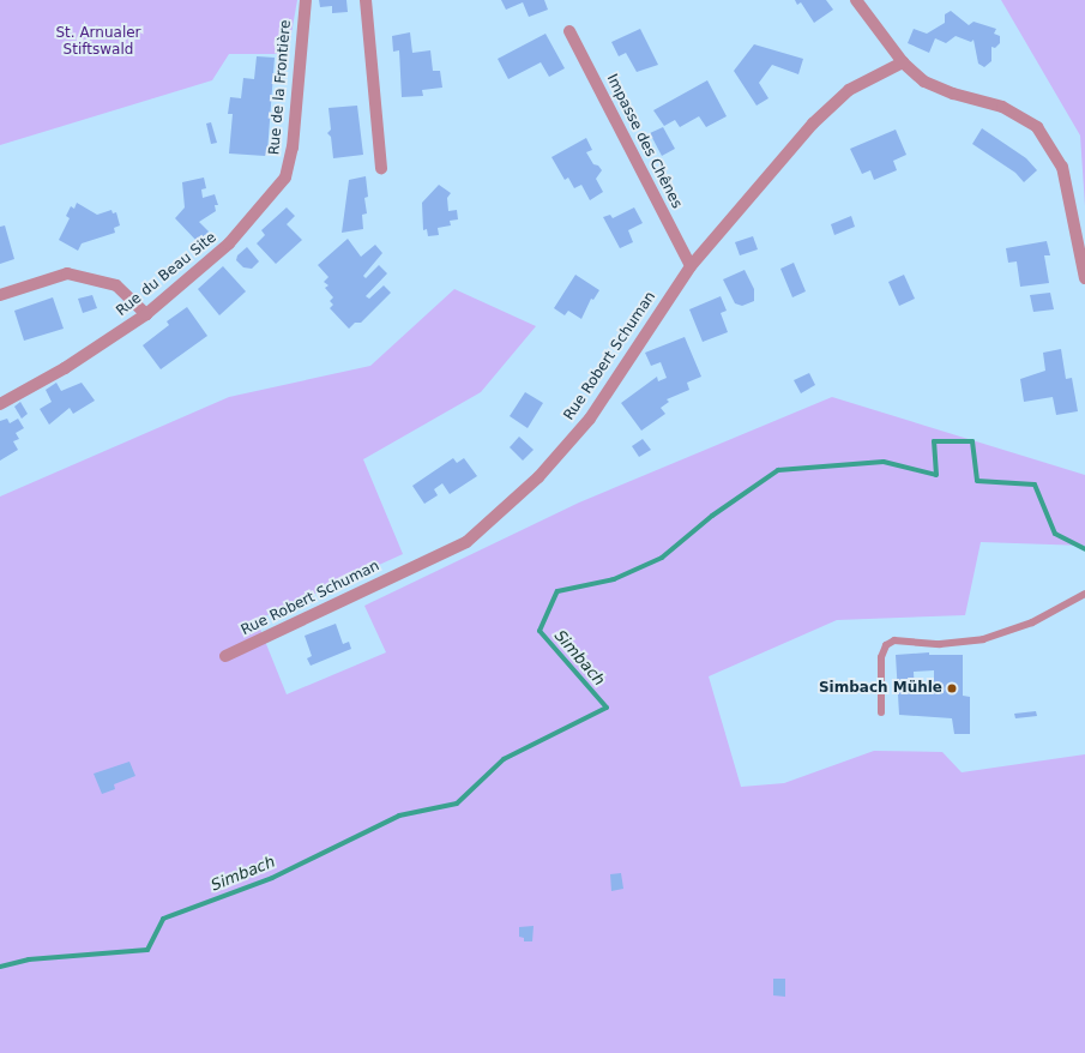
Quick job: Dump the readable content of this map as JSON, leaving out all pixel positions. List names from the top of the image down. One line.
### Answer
{"streets":{"street":["Rue de la Frontière","Impasse des Chênes","Rue du Beau Site","Rue Robert Schuman"]},"crossings":[["Rue de la Frontière","Rue du Beau Site"],["Impasse des Chênes","Rue Robert Schuman"]],"water":["Simbach"],"parks":["St. Arnualer Stiftswald"],"places":["Simbach Mühle"]}
